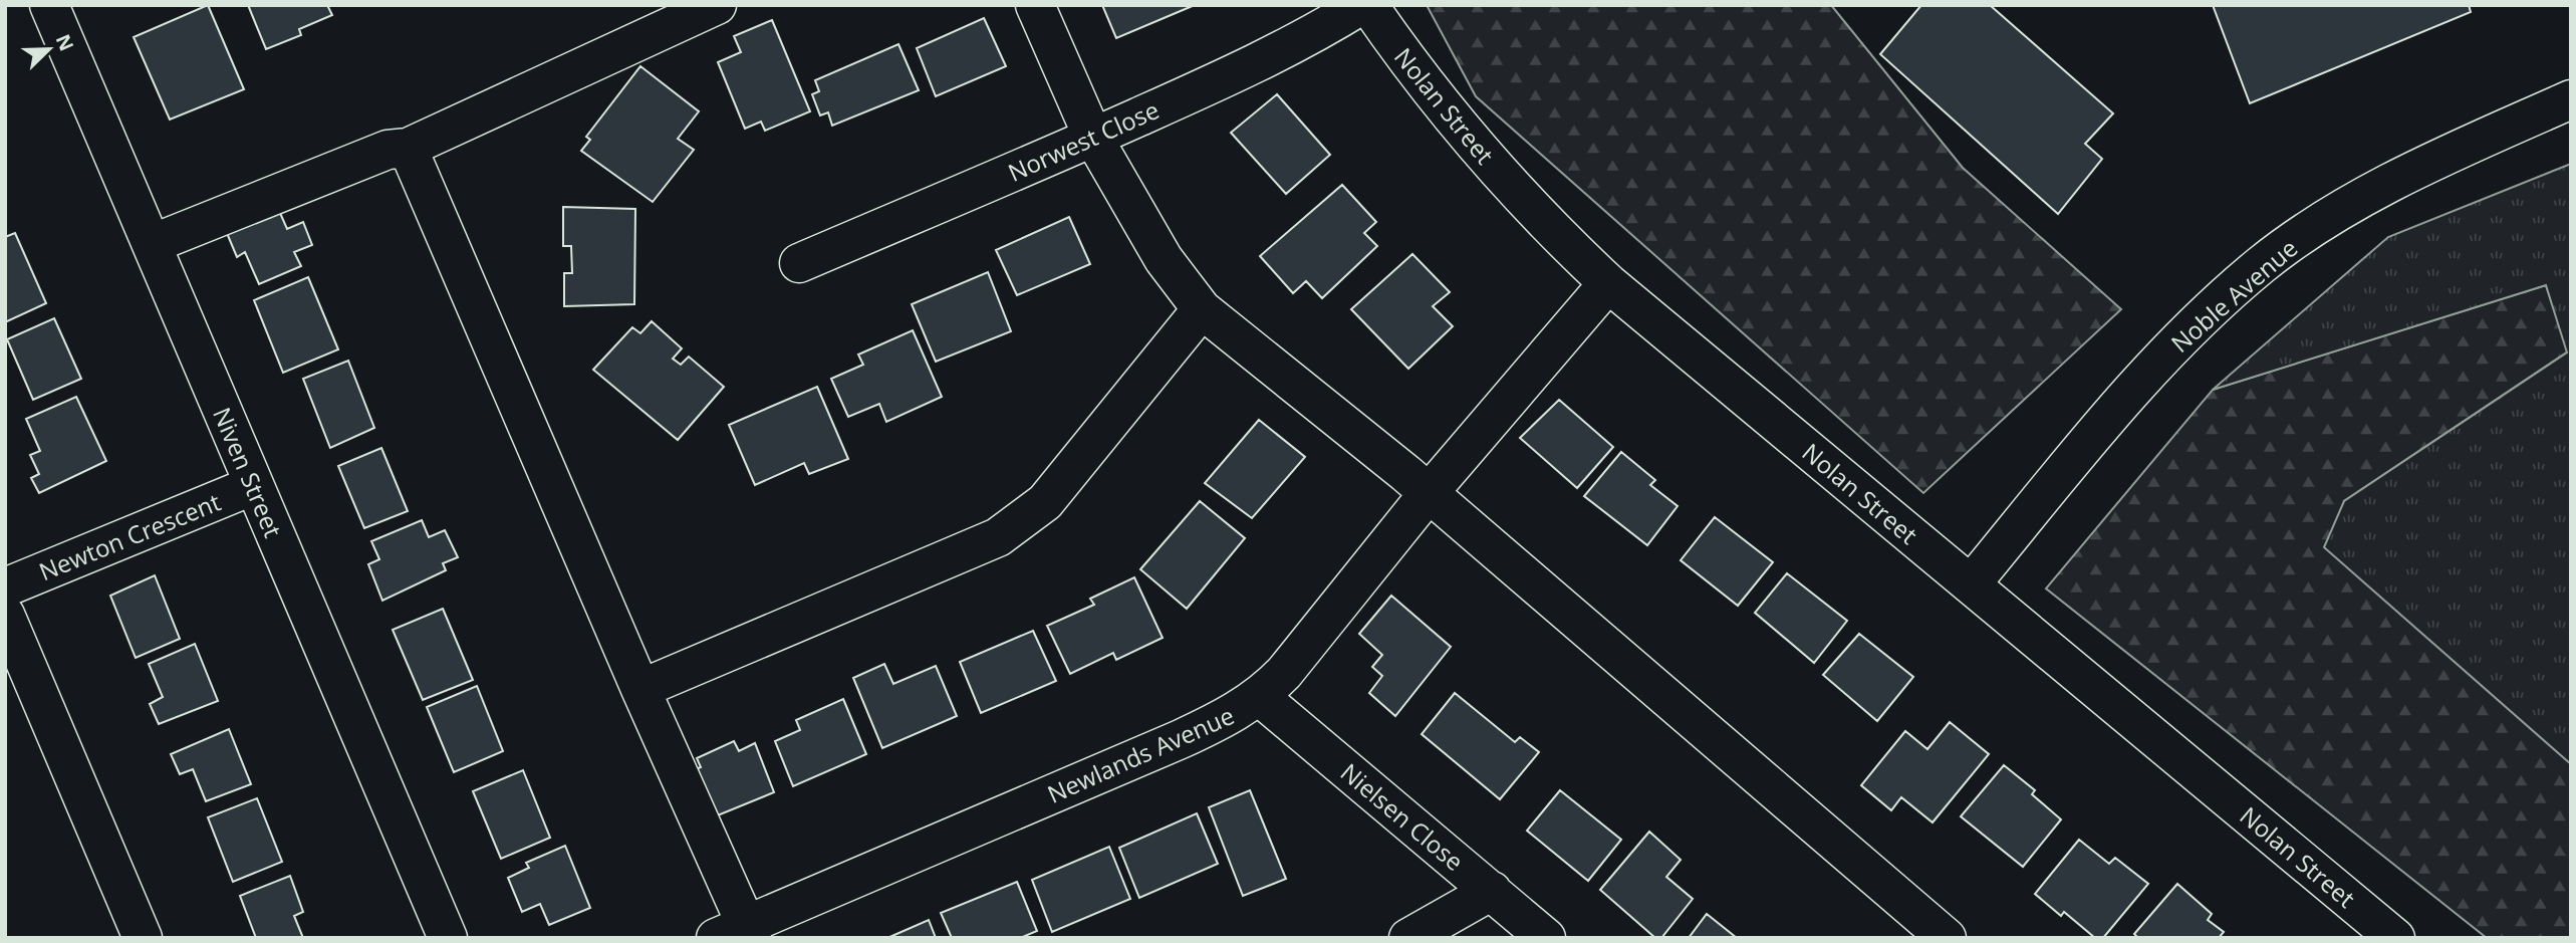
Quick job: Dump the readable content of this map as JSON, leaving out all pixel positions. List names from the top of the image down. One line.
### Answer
{"streets":{"street":["Nolan Street","Norwest Close","Noble Avenue","Niven Street","Newton Crescent","Newlands Avenue","Nielsen Close"]},"crossings":[["Nolan Street","Noble Avenue"],["Nolan Street","Newlands Avenue"],["Niven Street","Newton Crescent"],["Newlands Avenue","Nielsen Close"]],"north":"top right"}
